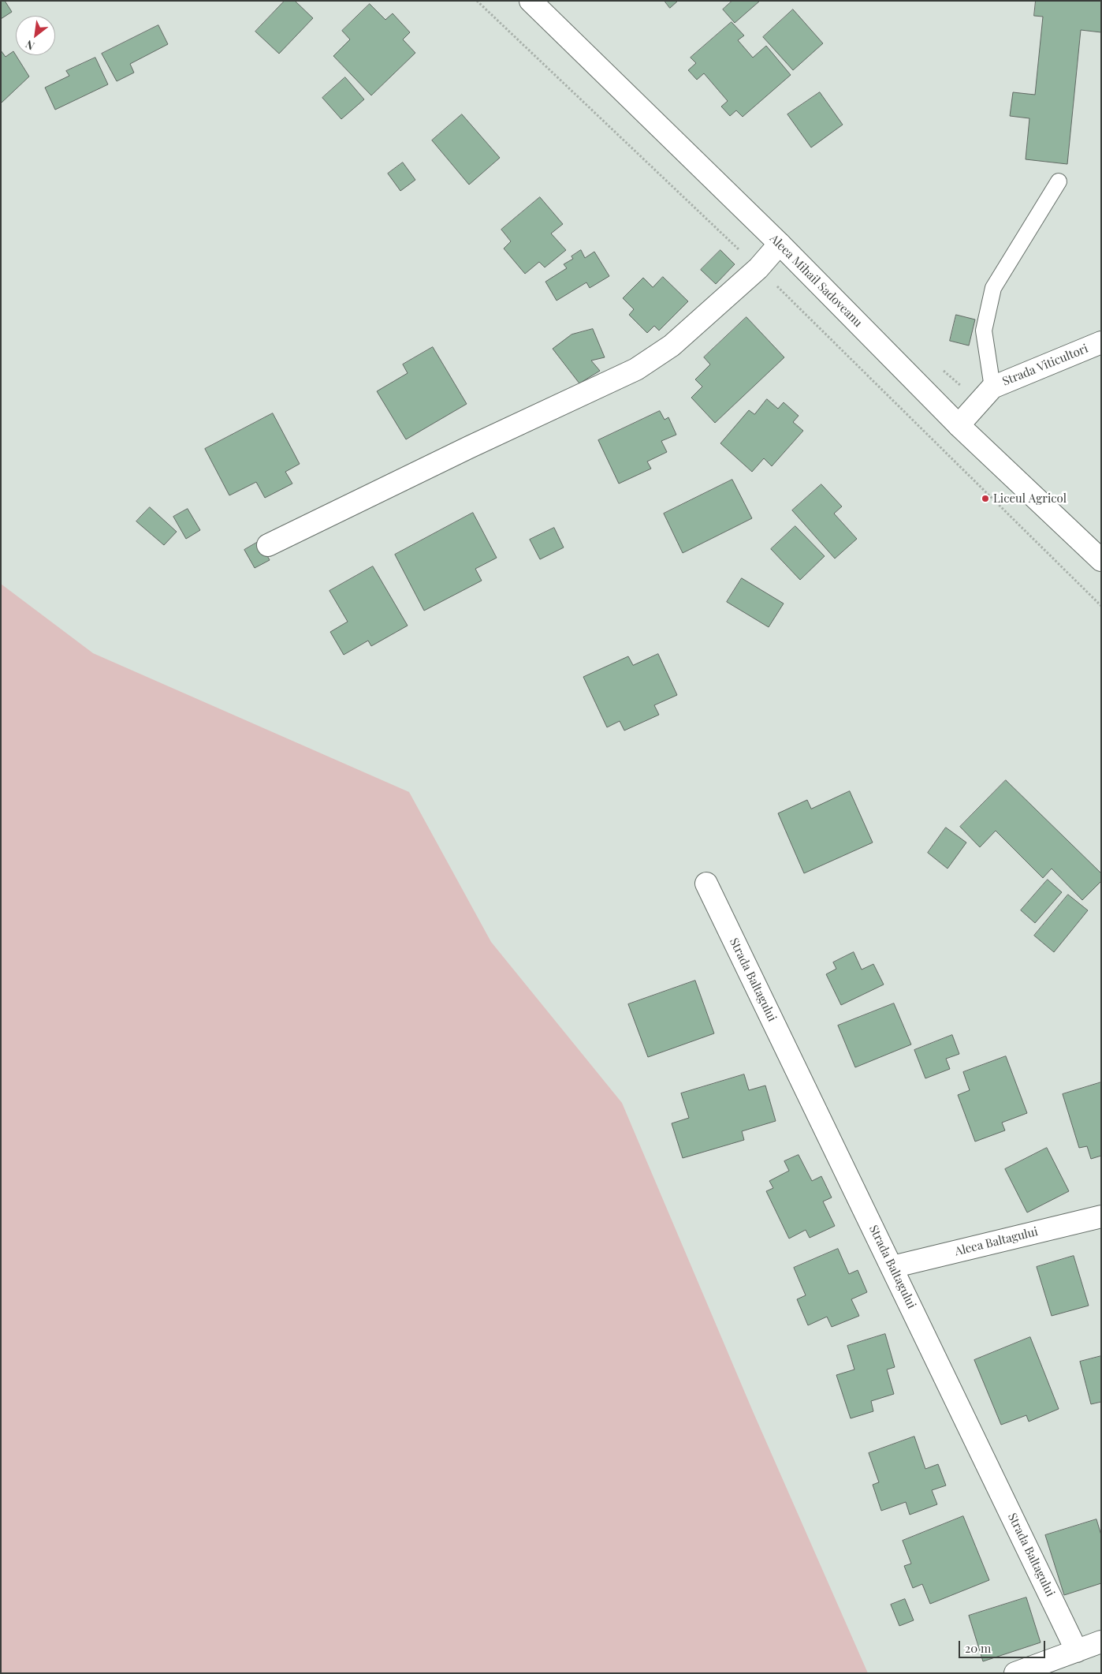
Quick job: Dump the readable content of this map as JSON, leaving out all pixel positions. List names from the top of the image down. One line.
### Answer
{"streets":{"street":["Aleea Mihail Sadoveanu","Strada Viticultori","Strada Baltagului","Aleea Baltagului"]},"crossings":[["Aleea Mihail Sadoveanu","Strada Viticultori"],["Strada Baltagului","Aleea Baltagului"]],"places":["Liceul Agricol"],"scale_bar":"20 m","north":"bottom left"}
